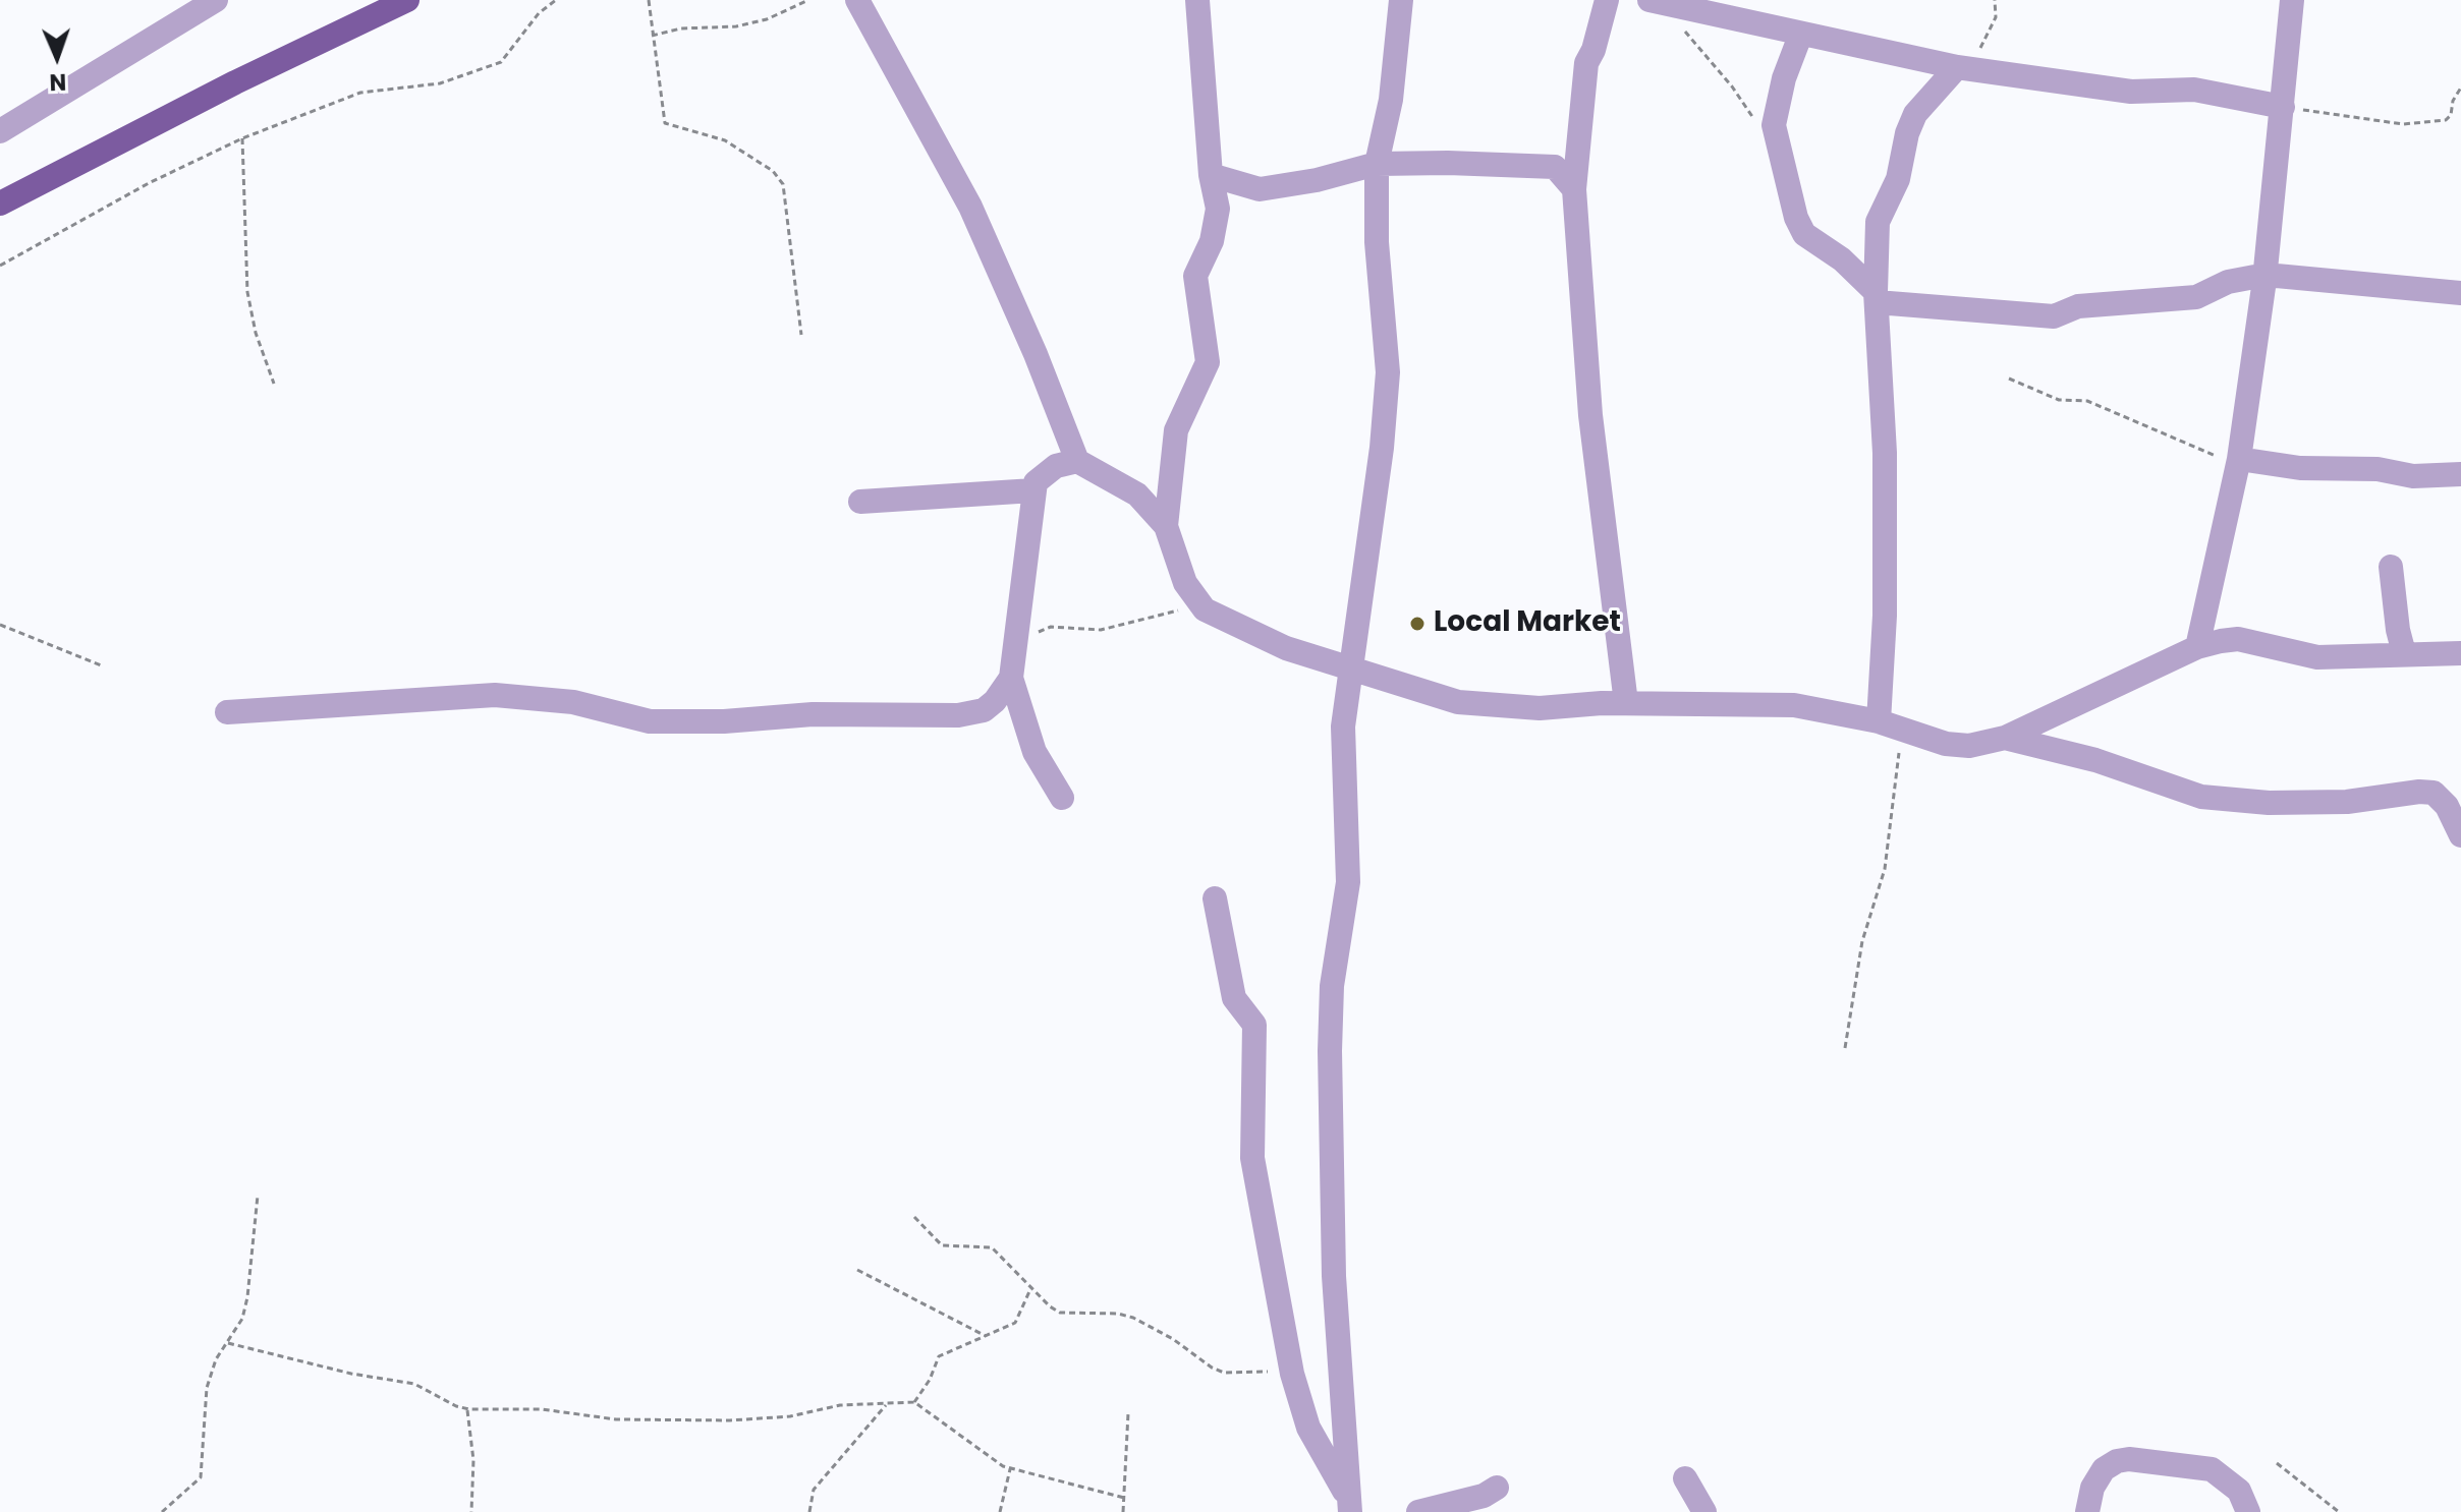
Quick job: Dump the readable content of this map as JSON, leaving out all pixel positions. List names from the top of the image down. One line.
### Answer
{"places":["Local Market"],"north":"bottom"}
